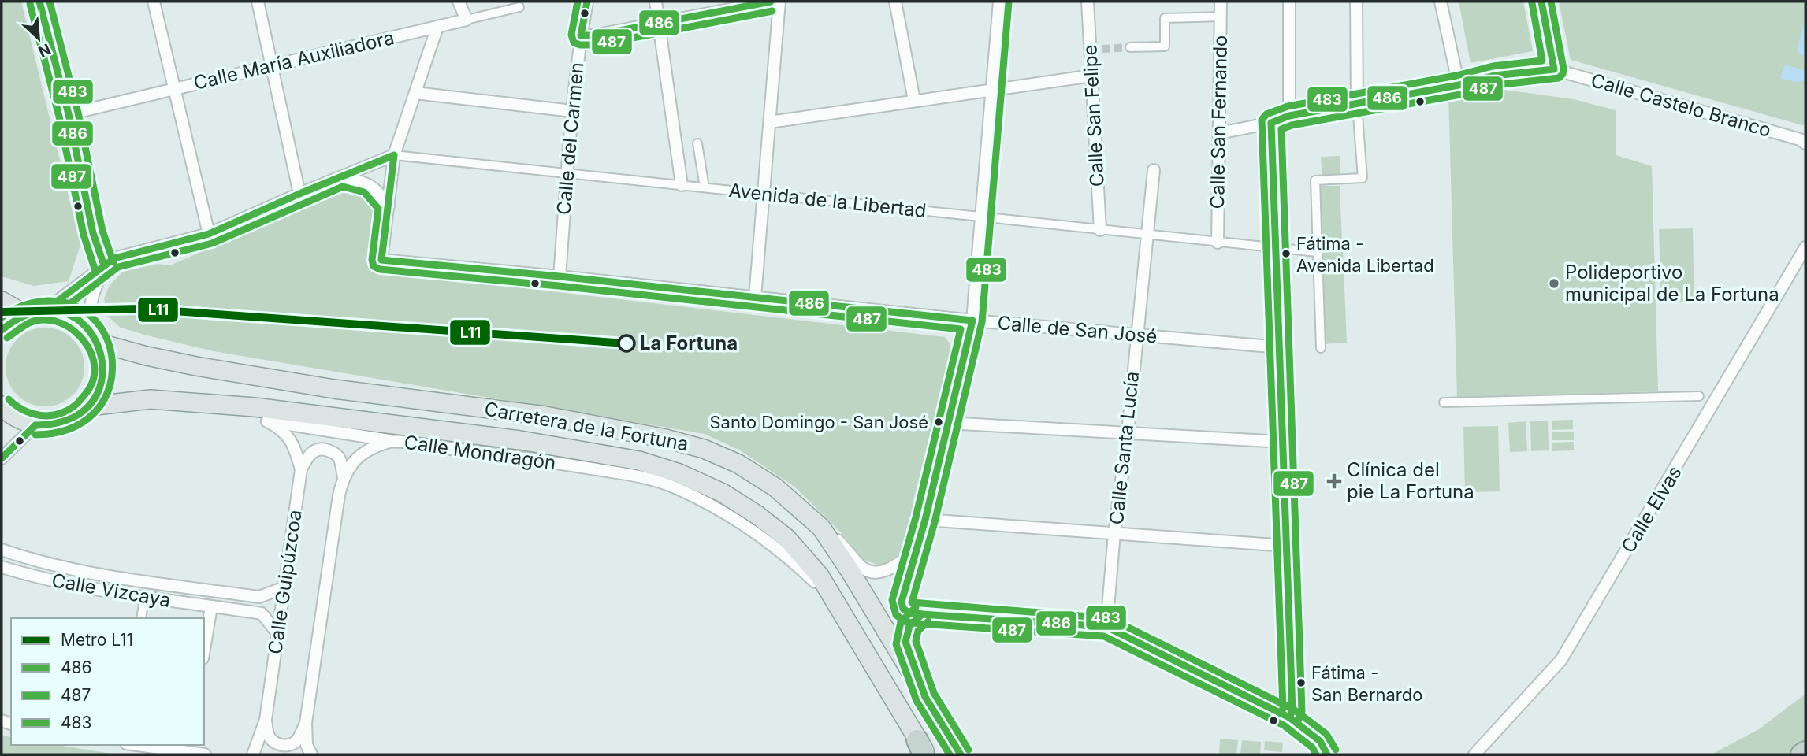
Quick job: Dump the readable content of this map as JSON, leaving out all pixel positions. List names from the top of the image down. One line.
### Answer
{"streets":{"main road":["Carretera de la Fortuna"],"street":["Calle María Auxiliadora","Calle Castelo Branco","Calle San Felipe","Calle San Fernando","Calle del Carmen","Avenida de la Libertad","Calle de San José","Calle Santa Lucía","Calle Mondragón","Calle Elvas","Calle Guipúzcoa","Calle Vizcaya"]},"crossings":[["Calle Castelo Branco","Calle San Fernando"],["Calle San Felipe","Avenida de la Libertad"],["Calle San Fernando","Avenida de la Libertad"],["Calle del Carmen","Avenida de la Libertad"],["Calle del Carmen","Calle de San José"],["Avenida de la Libertad","Calle Santa Lucía"],["Calle de San José","Calle Santa Lucía"],["Carretera de la Fortuna","Calle Mondragón"],["Carretera de la Fortuna","Calle Guipúzcoa"],["Calle Guipúzcoa","Calle Vizcaya"]],"places":{"other":["Fátima - Avenida Libertad","Polideportivo municipal de La Fortuna","La Fortuna","Santo Domingo - San José","Fátima - San Bernardo"],"health":["Clínica del pie La Fortuna"]},"lines":["transit line 486","transit line 487","transit line 483","metro line L11"],"legend":["Metro L11","486","487","483"],"north":"bottom right"}
